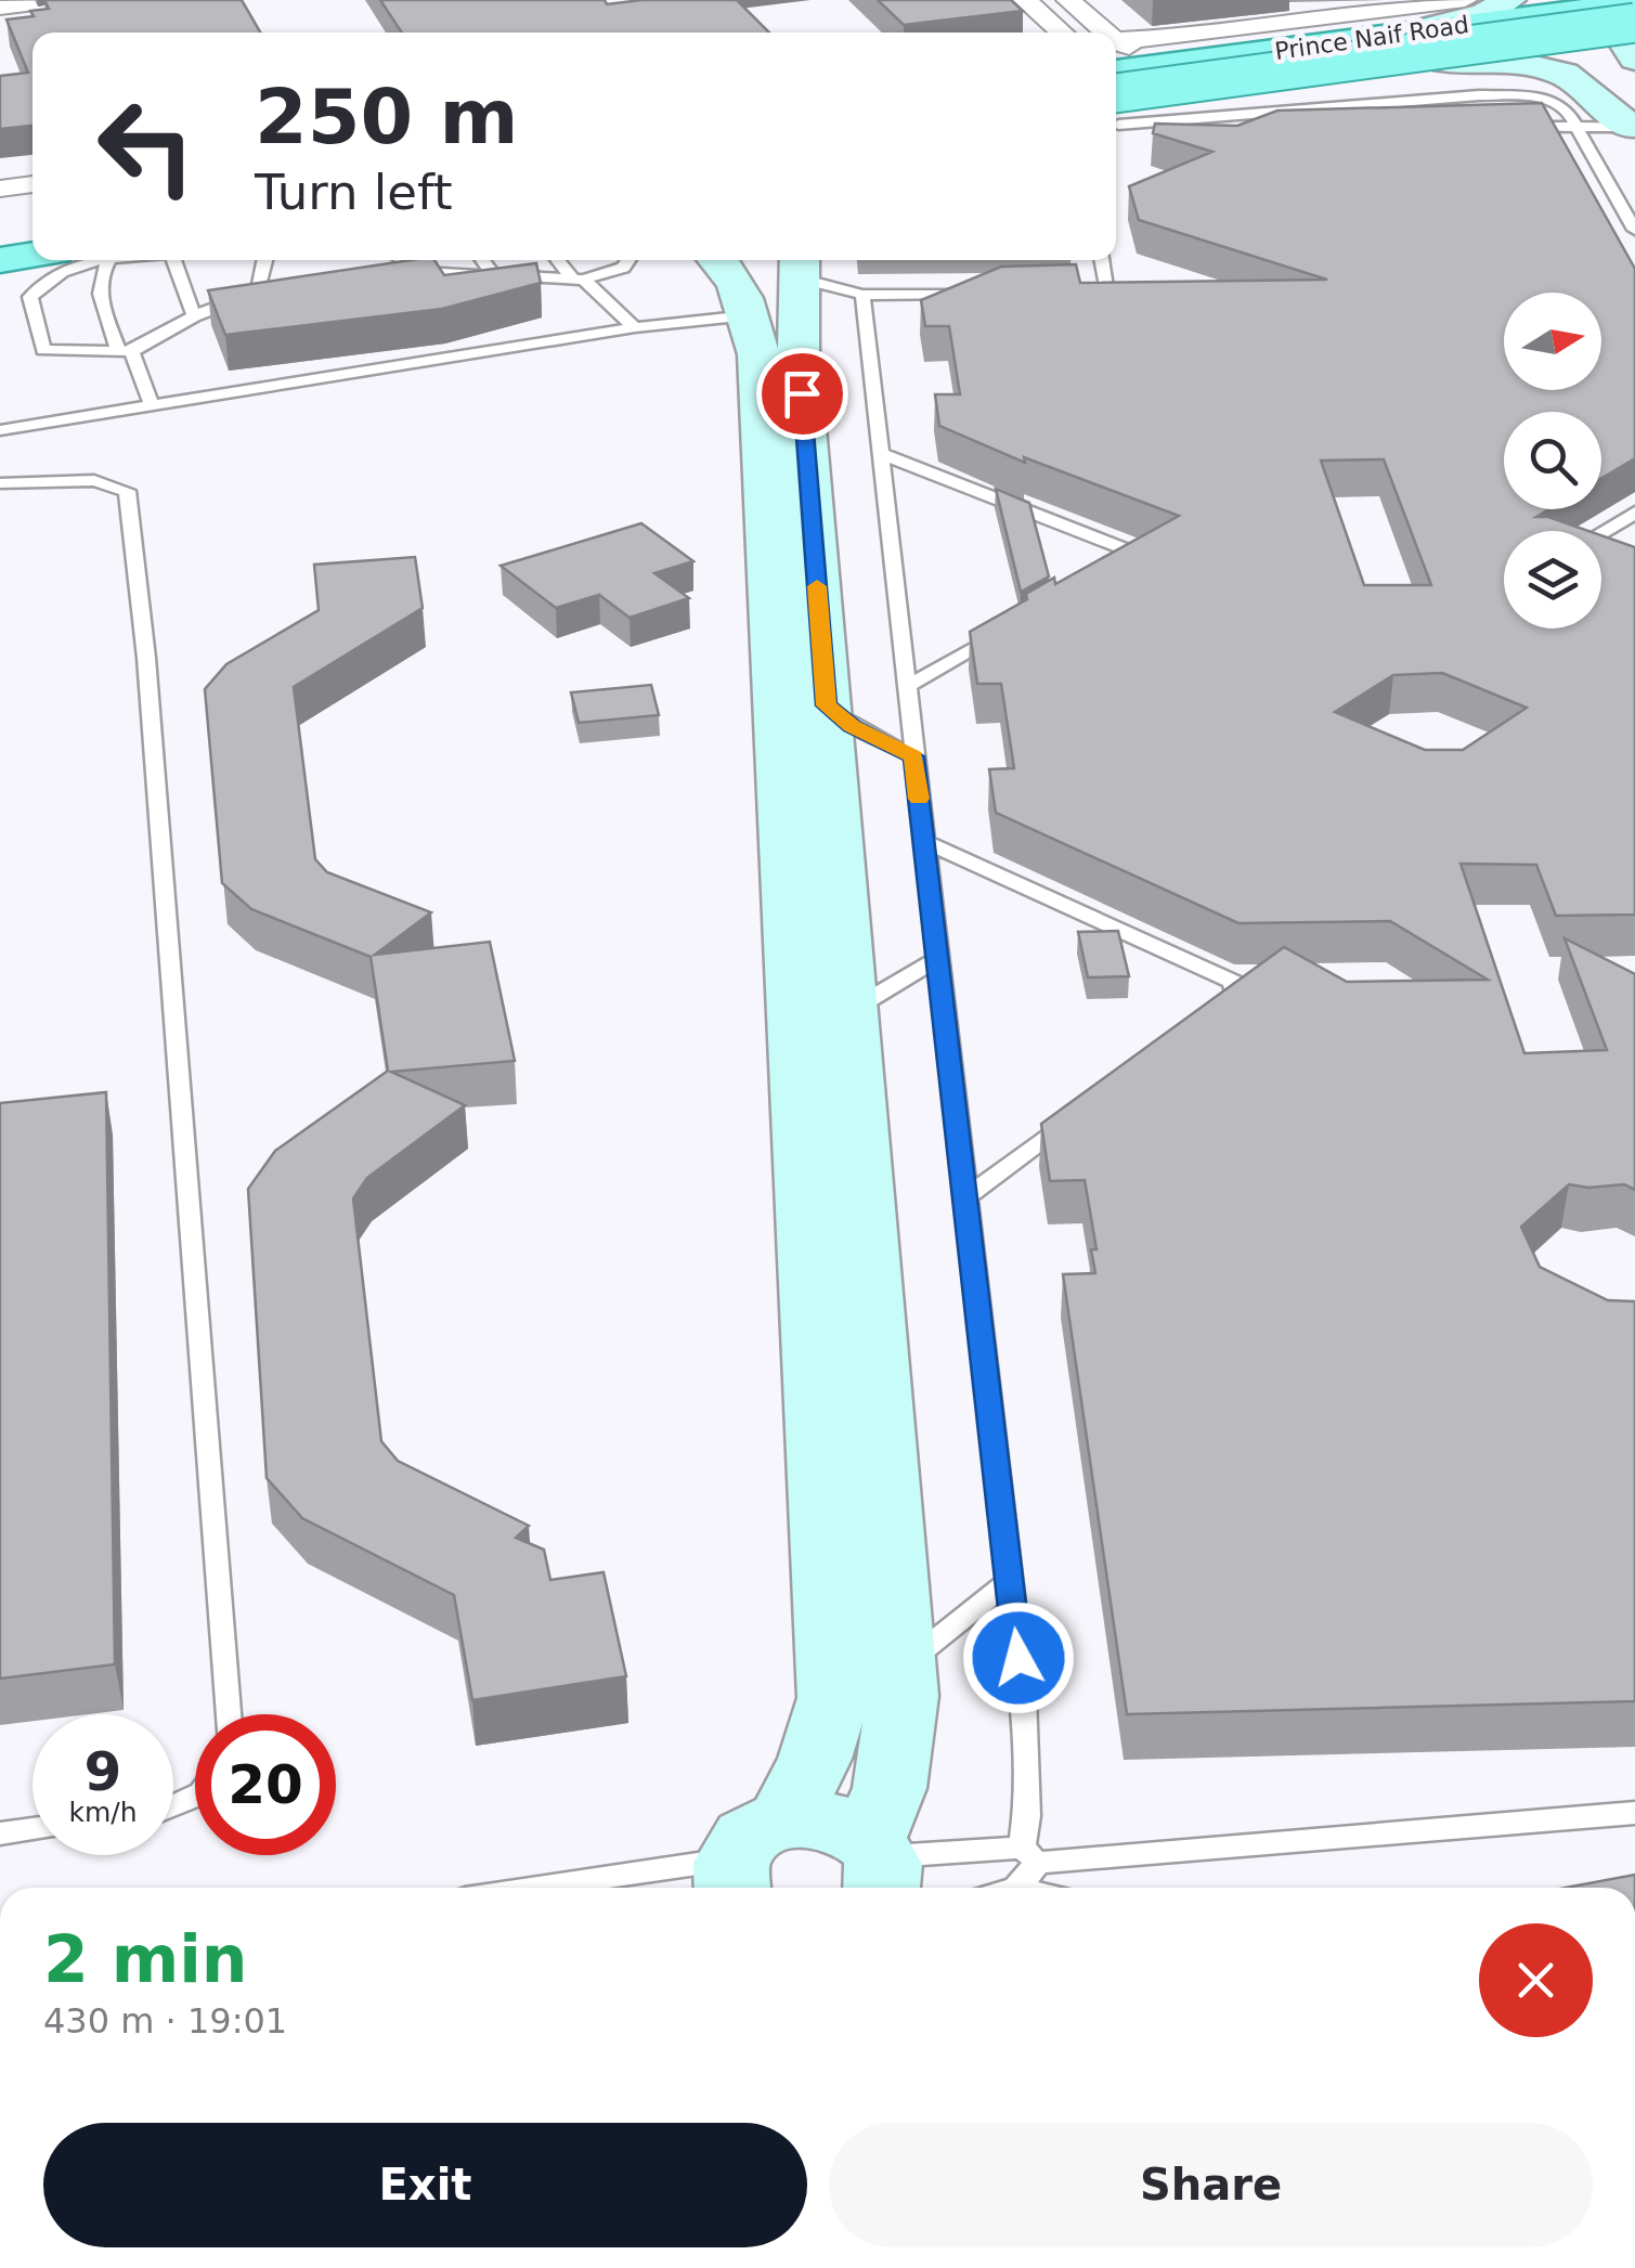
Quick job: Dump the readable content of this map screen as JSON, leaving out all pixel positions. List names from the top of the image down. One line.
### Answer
{"streets":{"main road":["Prince Naif Road"]},"north":"right","page":{"turn":["250 m","Turn left"],"speed":"9 km/h","limit":"20","heading":["2 min","430 m · 19:01"],"buttons":["Exit","Share"]}}
